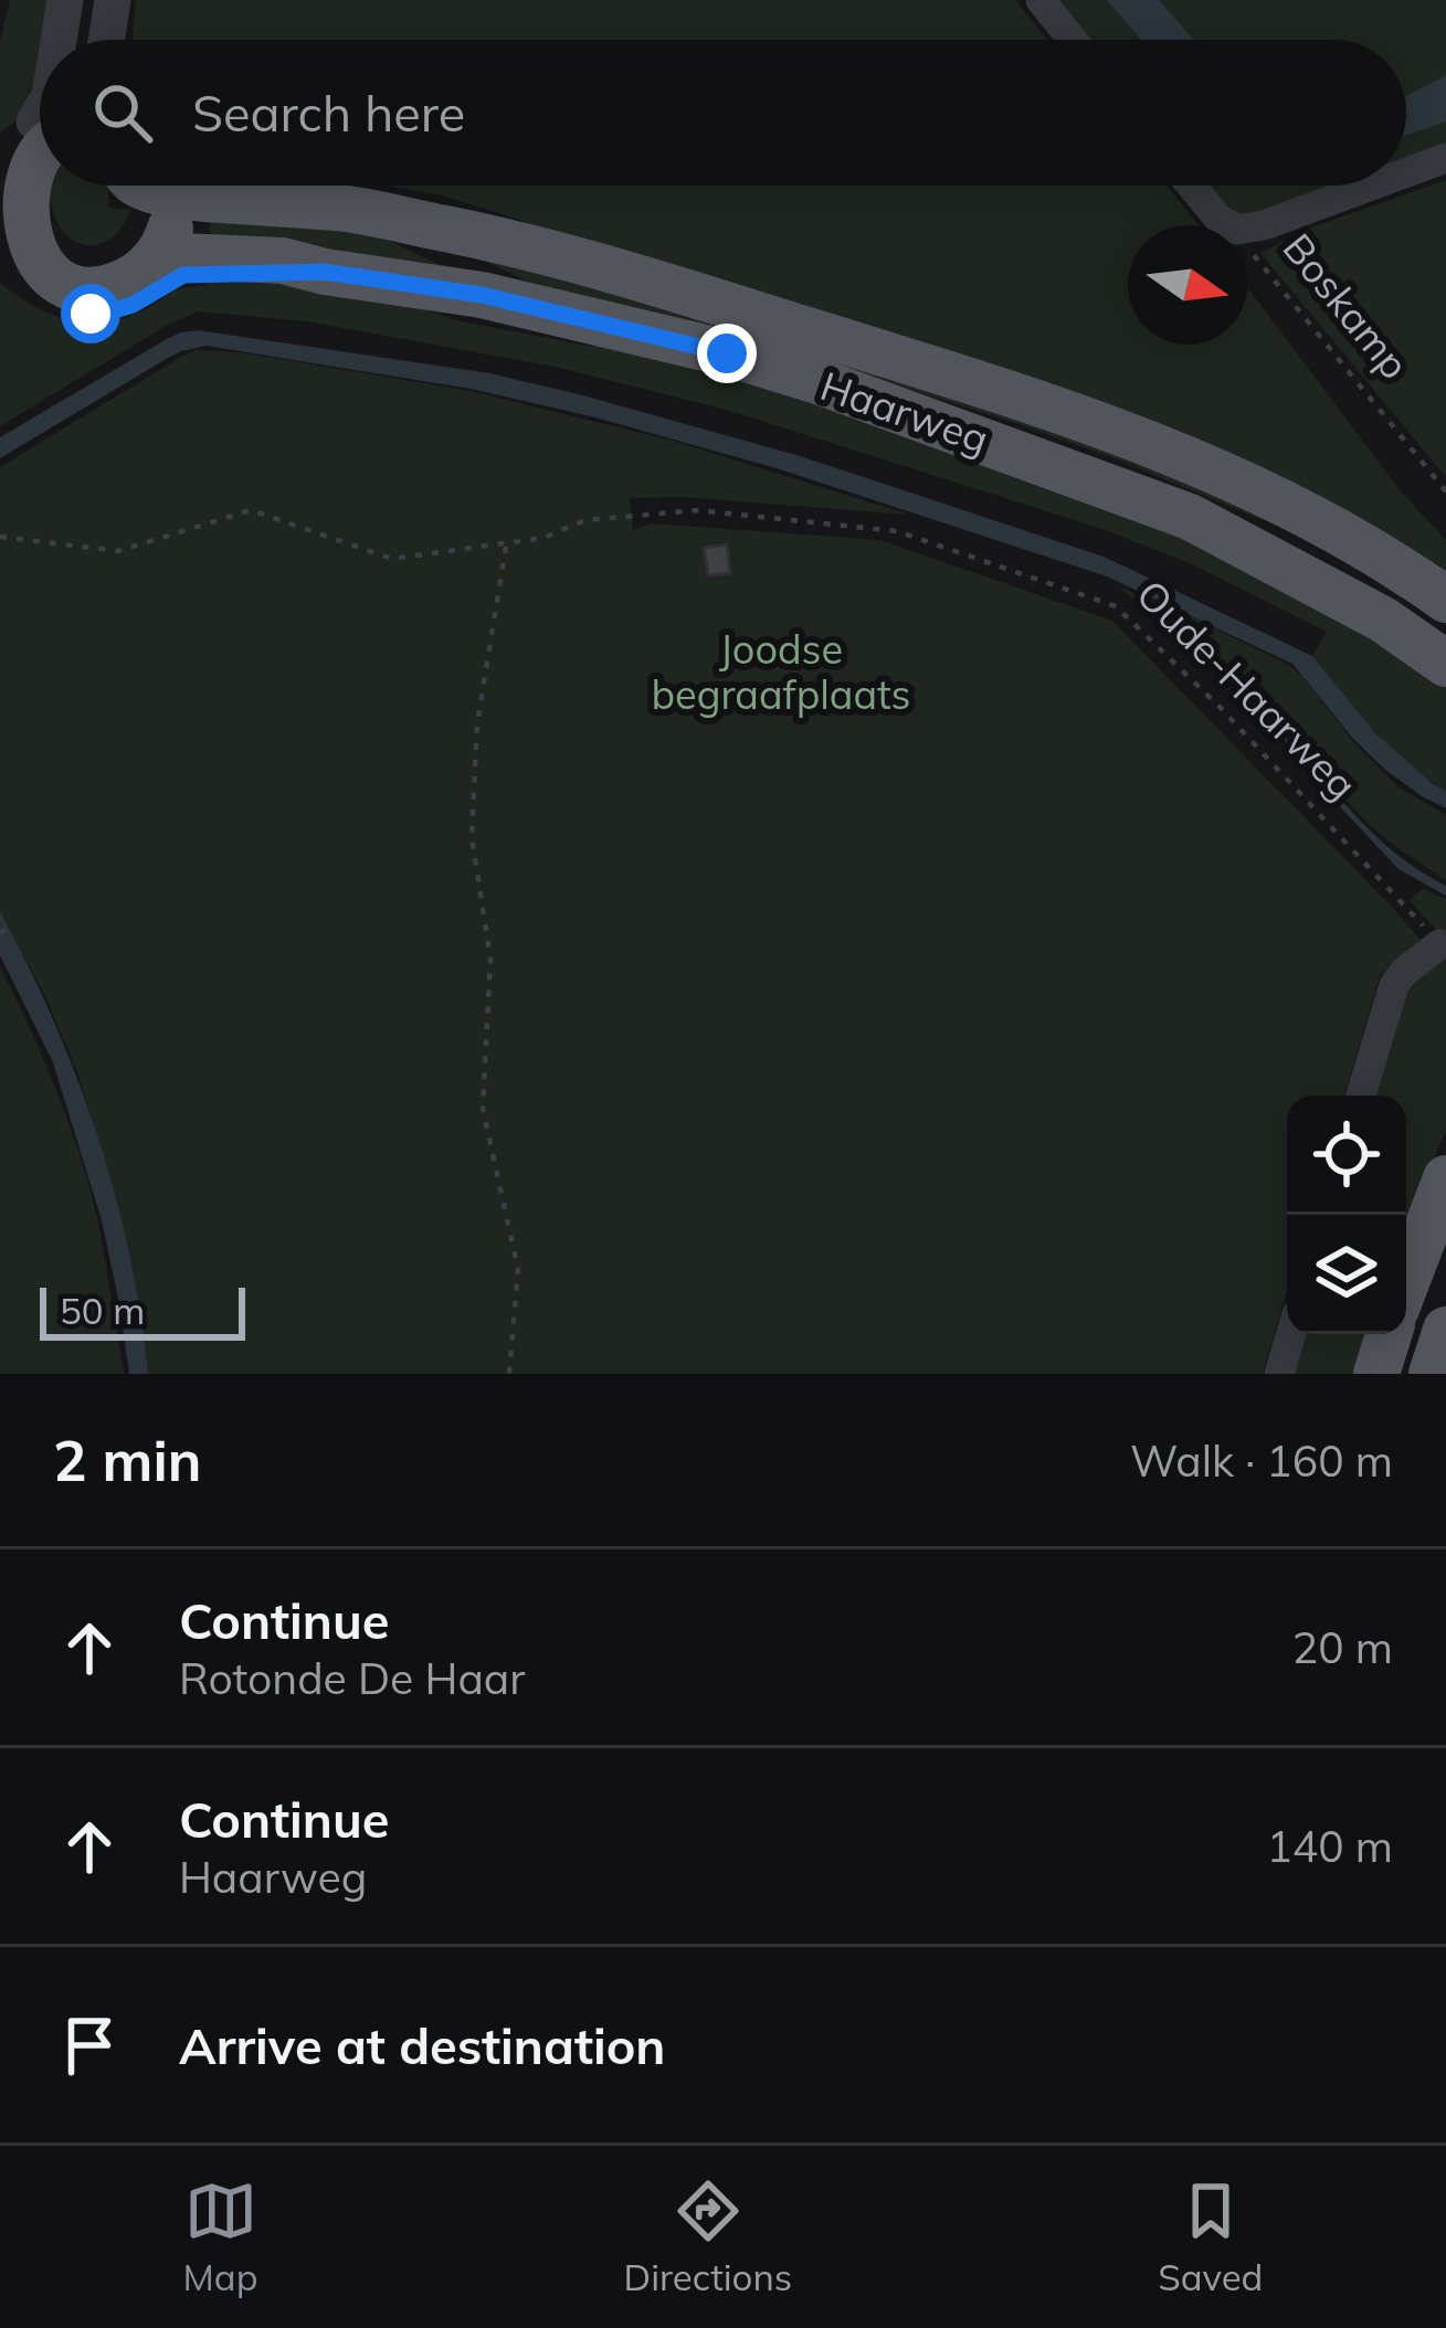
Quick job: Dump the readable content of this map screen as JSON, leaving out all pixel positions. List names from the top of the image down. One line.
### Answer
{"streets":{"main road":["Haarweg"],"street":["Boskamp"],"path":["Oude-Haarweg"]},"parks":["Joodse begraafplaats"],"scale_bar":"50 m","north":"right","page":{"search":"Search here","scale":"50 m","heading":["2 min","Walk · 160 m"],"list":[["Continue","Rotonde De Haar","20 m"],["Continue","Haarweg","140 m"],"Arrive at destination"],"nav":["Map","Directions","Saved"]}}
